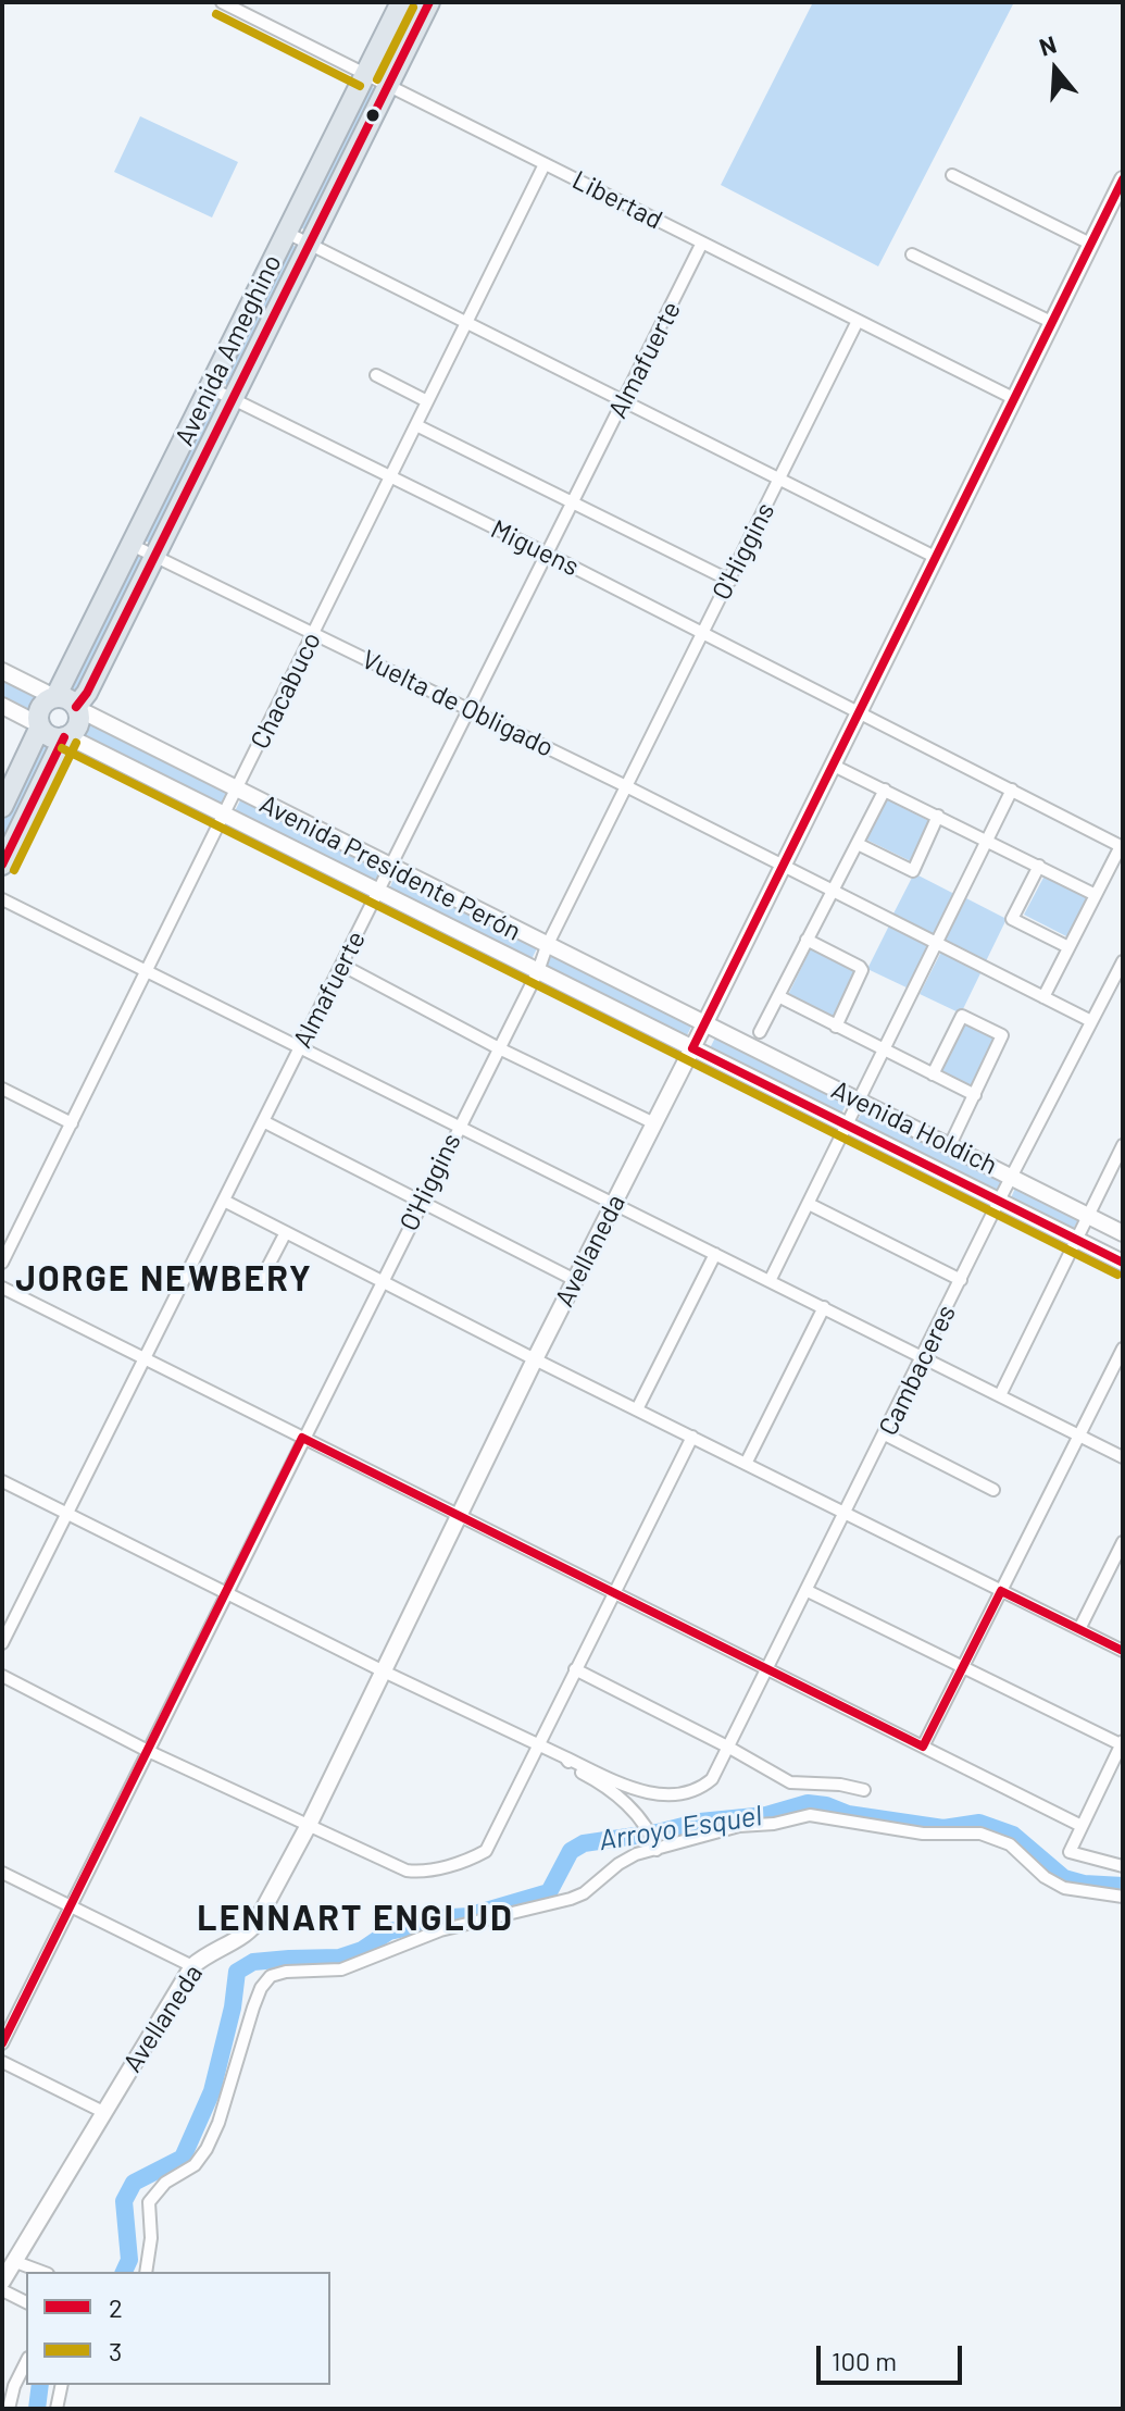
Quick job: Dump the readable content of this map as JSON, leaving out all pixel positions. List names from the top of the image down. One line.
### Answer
{"streets":{"highway":["Avenida Ameghino"],"street":["Libertad","Almafuerte","Miguens","O'Higgins","Chacabuco","Vuelta de Obligado","Avenida Presidente Perón","Avenida Holdich","Avellaneda","Cambaceres"]},"crossings":[["Libertad","Avenida Ameghino"],["Libertad","Almafuerte"],["Libertad","O'Higgins"],["Libertad","Chacabuco"],["Libertad","Avellaneda"],["Avenida Ameghino","Miguens"],["Avenida Ameghino","Vuelta de Obligado"],["Avenida Ameghino","Avenida Presidente Perón"],["Almafuerte","Miguens"],["Almafuerte","Vuelta de Obligado"],["Almafuerte","Avenida Presidente Perón"],["Miguens","O'Higgins"],["Miguens","Chacabuco"],["Miguens","Avellaneda"],["O'Higgins","Vuelta de Obligado"],["O'Higgins","Avenida Presidente Perón"],["Chacabuco","Vuelta de Obligado"],["Chacabuco","Avenida Presidente Perón"],["Vuelta de Obligado","Avellaneda"],["Vuelta de Obligado","Cambaceres"],["Avenida Presidente Perón","Avenida Holdich"],["Avenida Presidente Perón","Avellaneda"],["Avenida Holdich","Avellaneda"],["Avenida Holdich","Cambaceres"]],"districts":["JORGE NEWBERY","LENNART ENGLUD"],"water":["Arroyo Esquel"],"lines":["transit line 2","transit line 3"],"legend":["2","3"],"scale_bar":"100 m","north":"top"}
